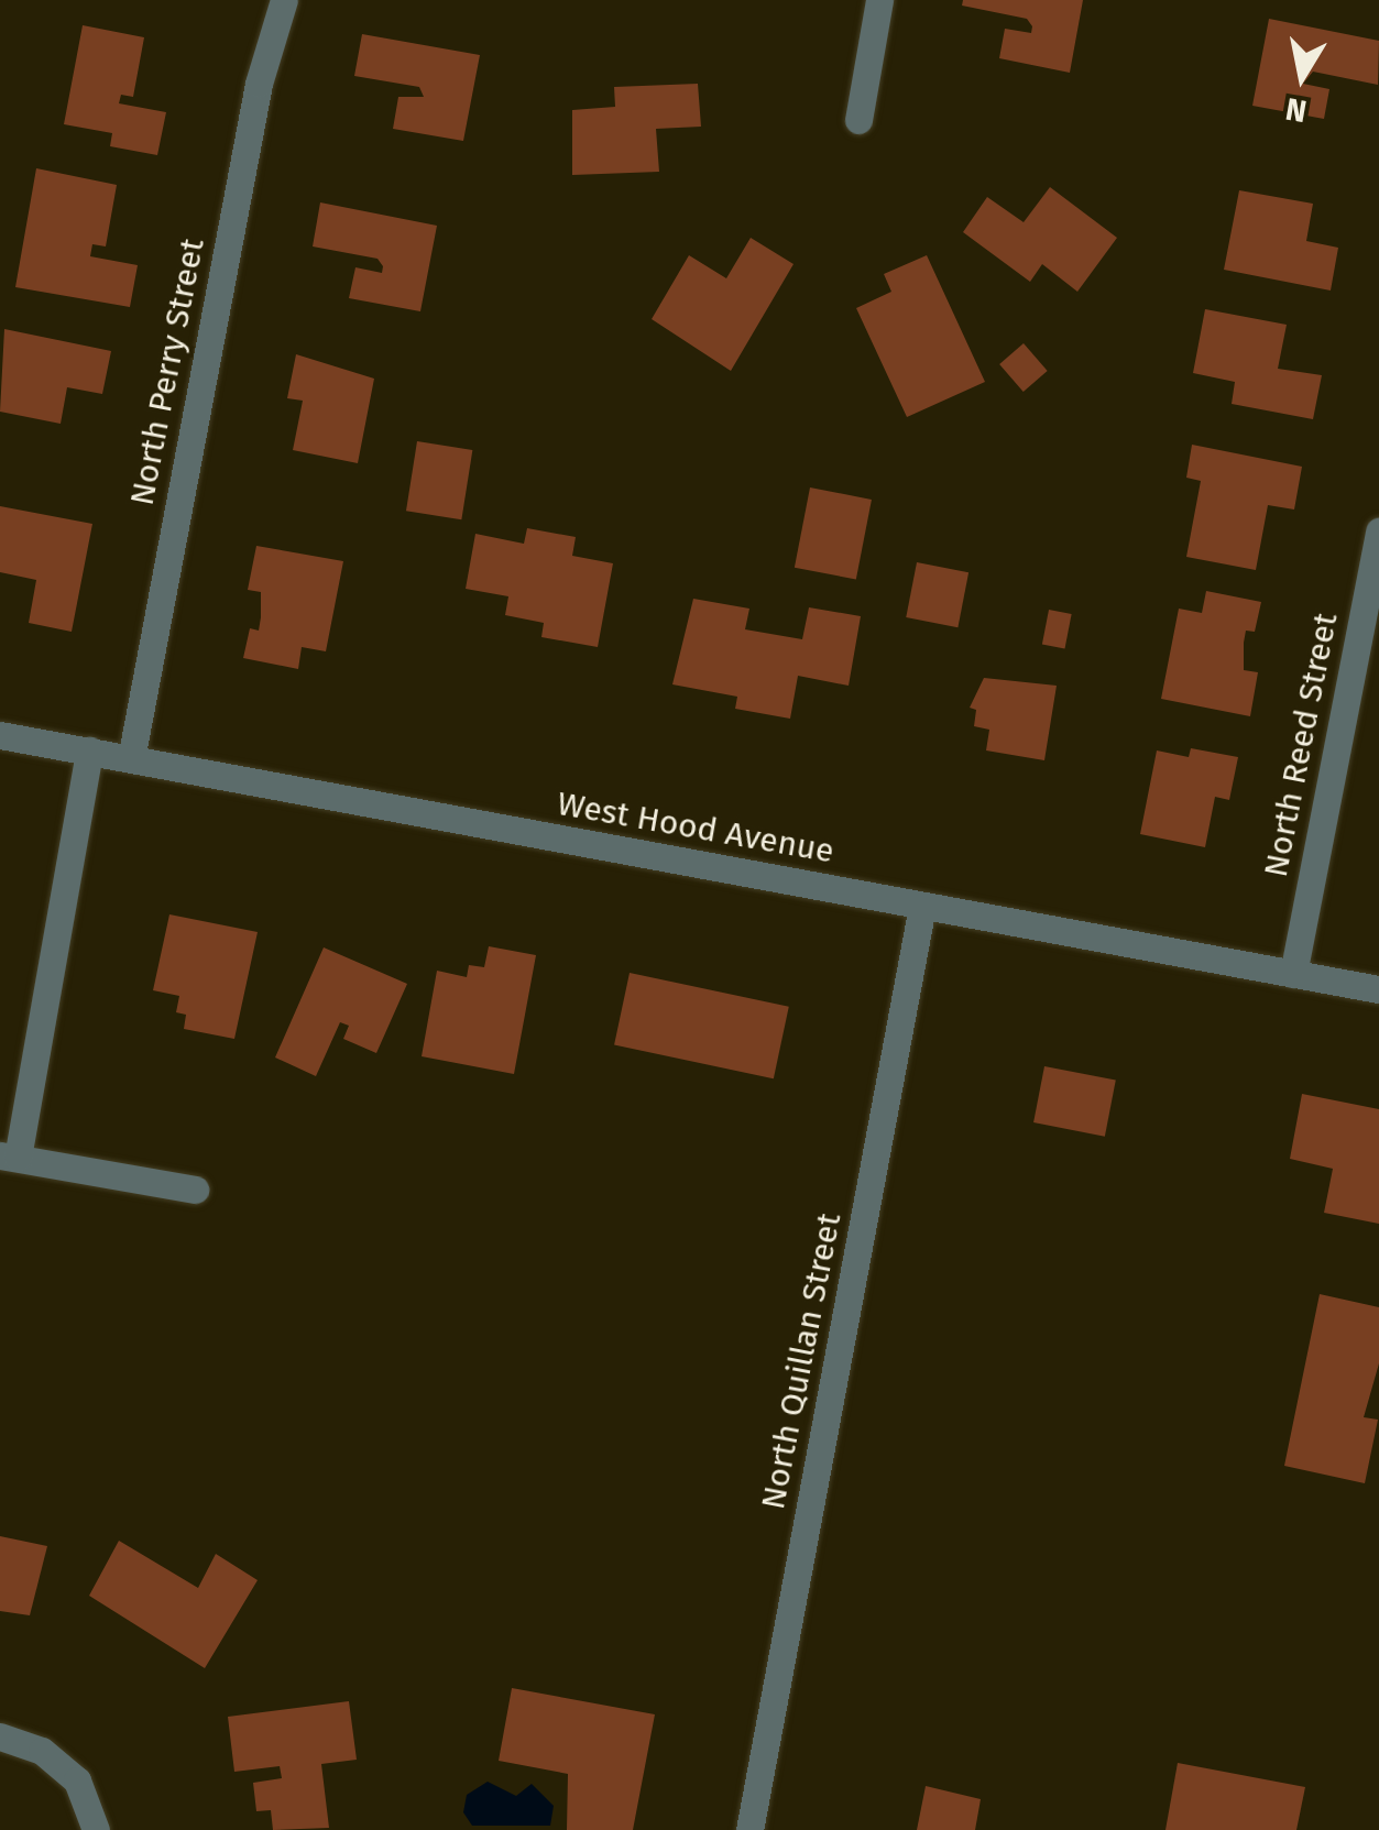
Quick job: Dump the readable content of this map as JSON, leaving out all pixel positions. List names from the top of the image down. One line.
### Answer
{"streets":{"street":["North Perry Street","North Reed Street","West Hood Avenue","North Quillan Street"]},"crossings":[["North Perry Street","West Hood Avenue"],["North Reed Street","West Hood Avenue"],["West Hood Avenue","North Quillan Street"]],"north":"bottom"}
